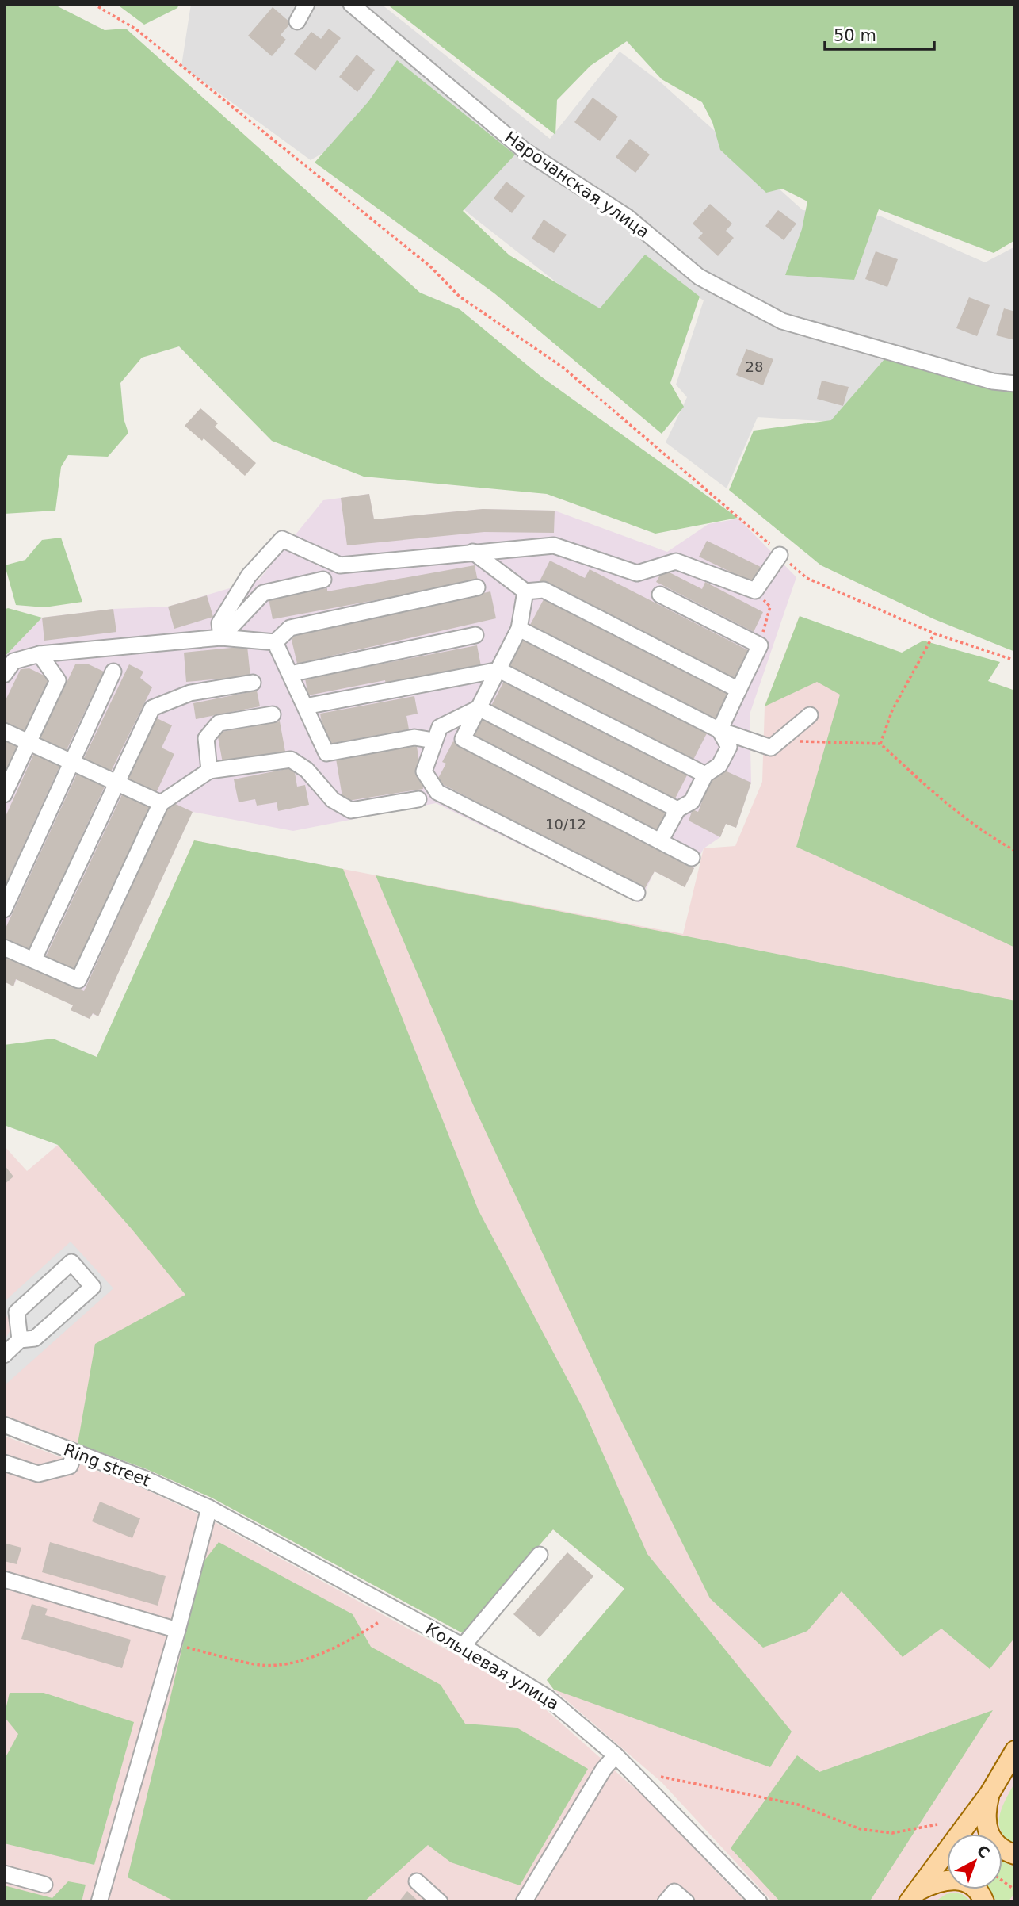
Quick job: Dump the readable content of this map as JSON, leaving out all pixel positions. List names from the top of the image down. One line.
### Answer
{"streets":{"street":["Нарочанская улица","Ring street","Кольцевая улица"]},"crossings":[["Ring street","Кольцевая улица"]],"house_numbers":["28","10/12"],"scale_bar":"50 m","north":"top right"}
